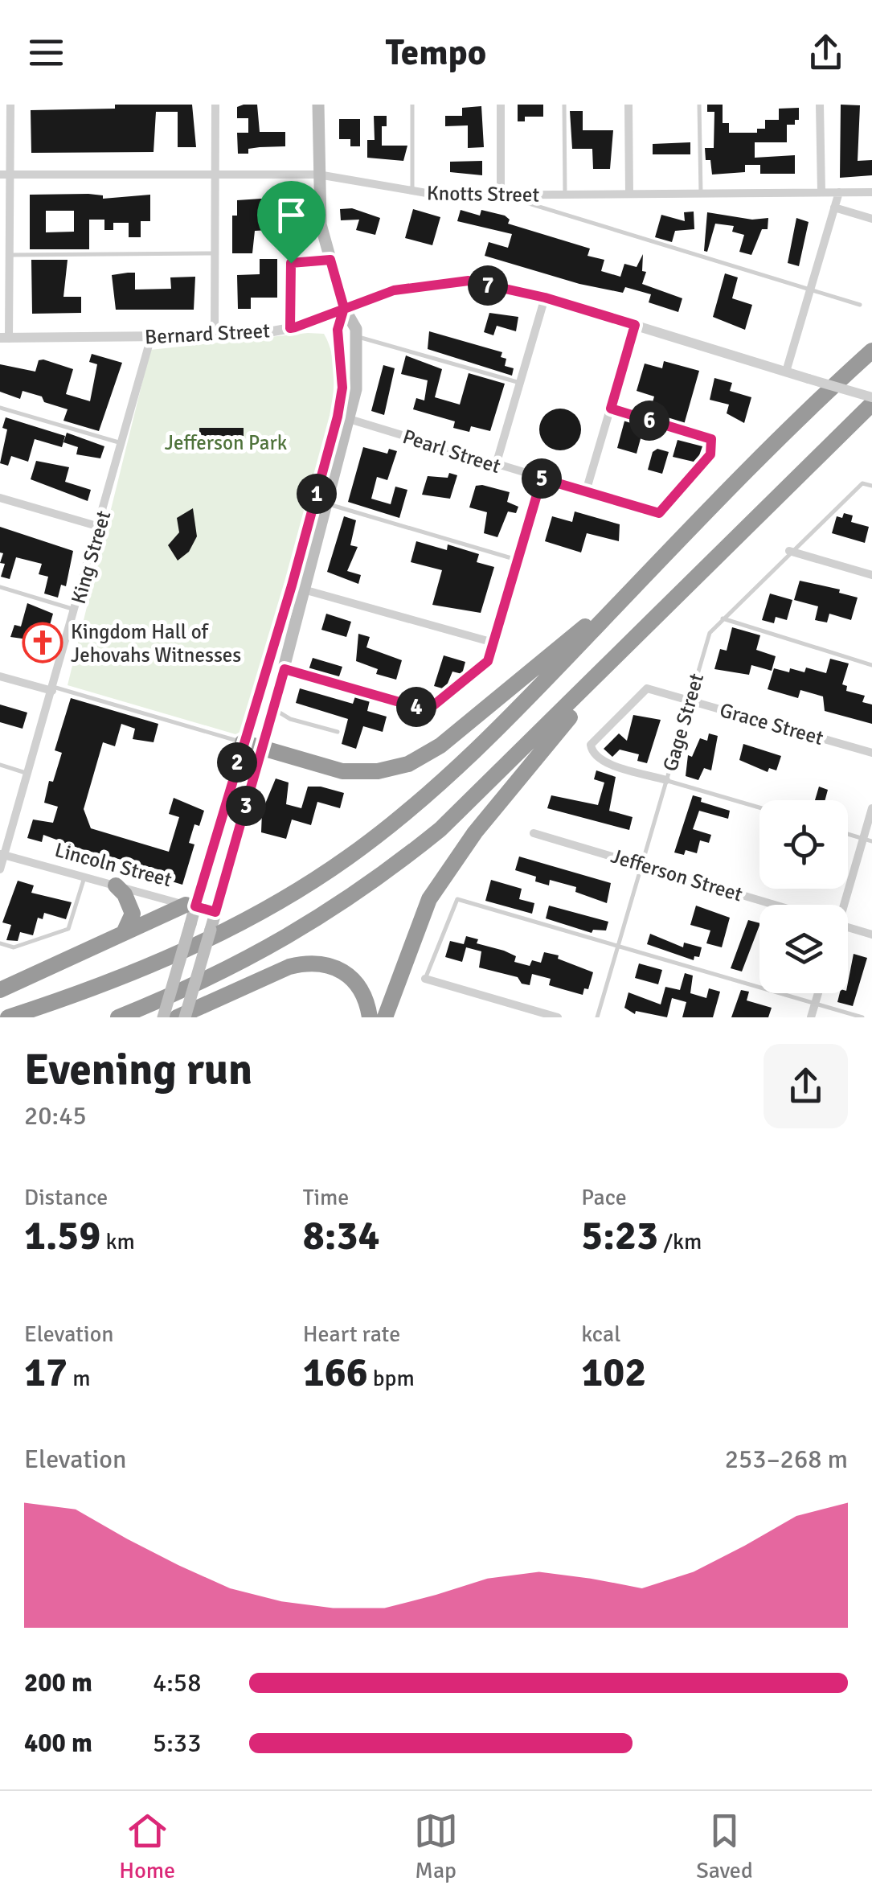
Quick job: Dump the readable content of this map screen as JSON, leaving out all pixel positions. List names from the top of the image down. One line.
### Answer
{"streets":{"main road":["Lincoln Street"],"street":["Knotts Street","Bernard Street","Pearl Street","King Street","Grace Street","Jefferson Street"],"lane":["Gage Street"]},"crossings":[["Bernard Street","King Street"],["King Street","Lincoln Street"],["Gage Street","Grace Street"],["Gage Street","Jefferson Street"]],"parks":["Jefferson Park"],"places":{"church":["Kingdom Hall of Jehovahs Witnesses"]},"page":{"header":"Tempo","pins":["7","6","5","1","4","2","3"],"heading":["Evening run","20:45"],"stats":[["Distance","1.59 km"],["Time","8:34"],["Pace","5:23 /km"],["Elevation","17 m"],["Heart rate","166 bpm"],["kcal","102"]],"chart":["Elevation","253–268 m"],"list":[{"name":"200 m","note":"4:58"},{"name":"400 m","note":"5:33"}],"tabs":["Home","Map","Saved"]}}
